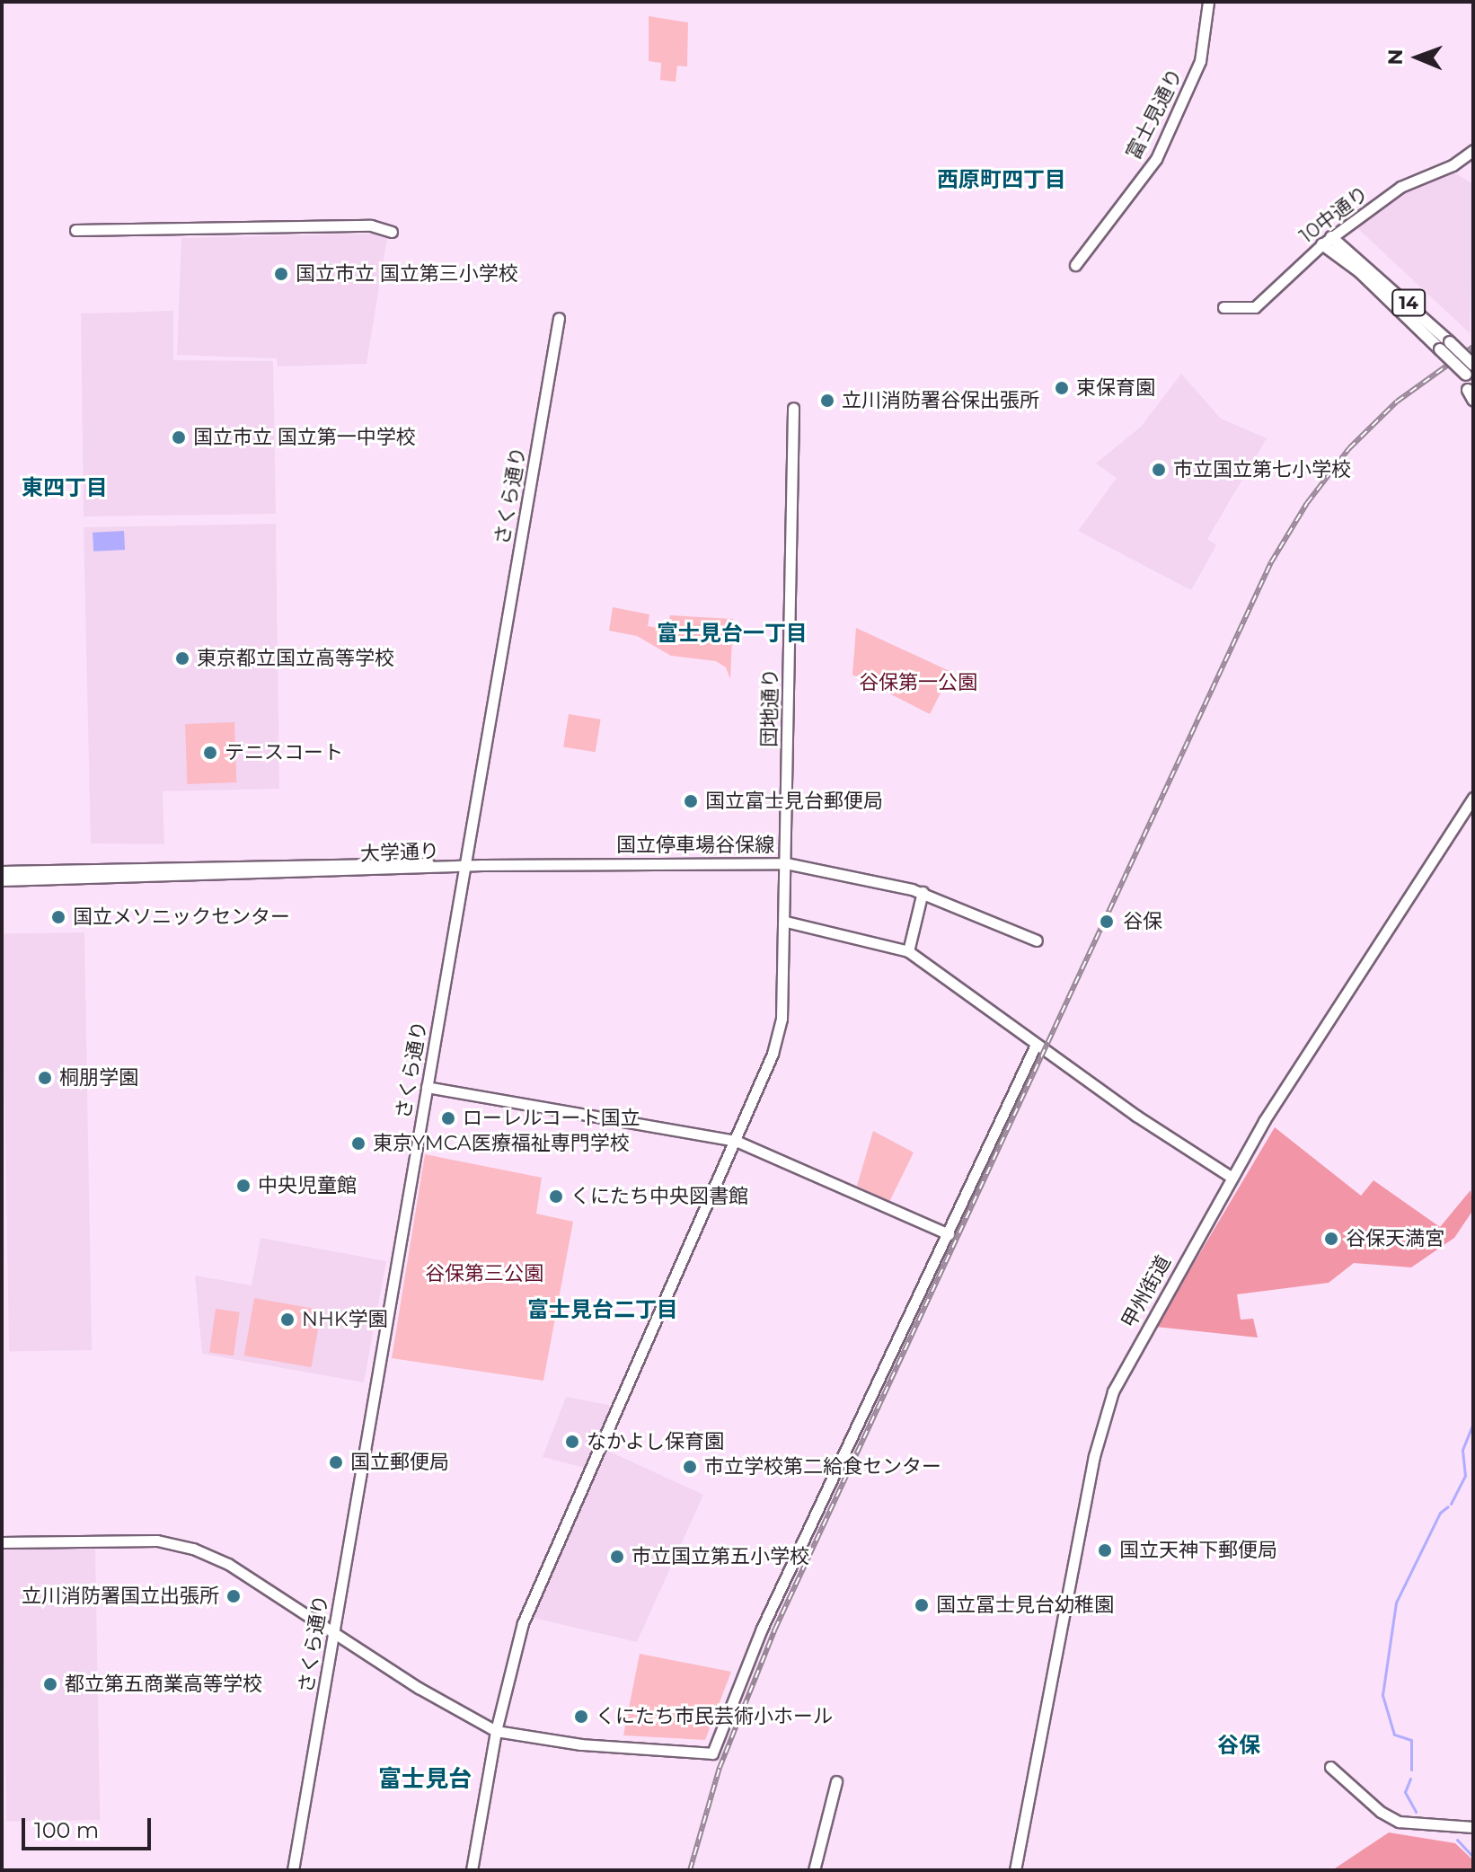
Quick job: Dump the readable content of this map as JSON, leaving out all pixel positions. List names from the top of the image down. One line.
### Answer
{"streets":{"main road":["14"],"street":["富士見通り","10中通り","さくら通り","団地通り","国立停車場谷保線","大学通り","甲州街道"]},"crossings":[["10中通り","14"],["さくら通り","国立停車場谷保線"],["さくら通り","大学通り"],["団地通り","国立停車場谷保線"],["国立停車場谷保線","大学通り"]],"districts":["西原町四丁目","東四丁目","富士見台一丁目","富士見台二丁目","谷保","富士見台"],"parks":["谷保第一公園","谷保第三公園"],"places":["国立市立 国立第三小学校","束保育園","立川消防署谷保出張所","国立市立 国立第一中学校","市立国立第七小学校","東京都立国立高等学校","テニスコート","国立富士見台郵便局","国立メソニックセンター","谷保","桐朋学園","ローレルコート国立","東京YMCA医療福祉専門学校","中央児童館","くにたち中央図書館","谷保天満宮","NHK学園","なかよし保育園","国立郵便局","市立学校第二給食センター","国立天神下郵便局","市立国立第五小学校","立川消防署国立出張所","国立冨士見台幼稚園","都立第五商業高等学校","くにたち市民芸術小ホール"],"scale_bar":"100 m","north":"left"}
